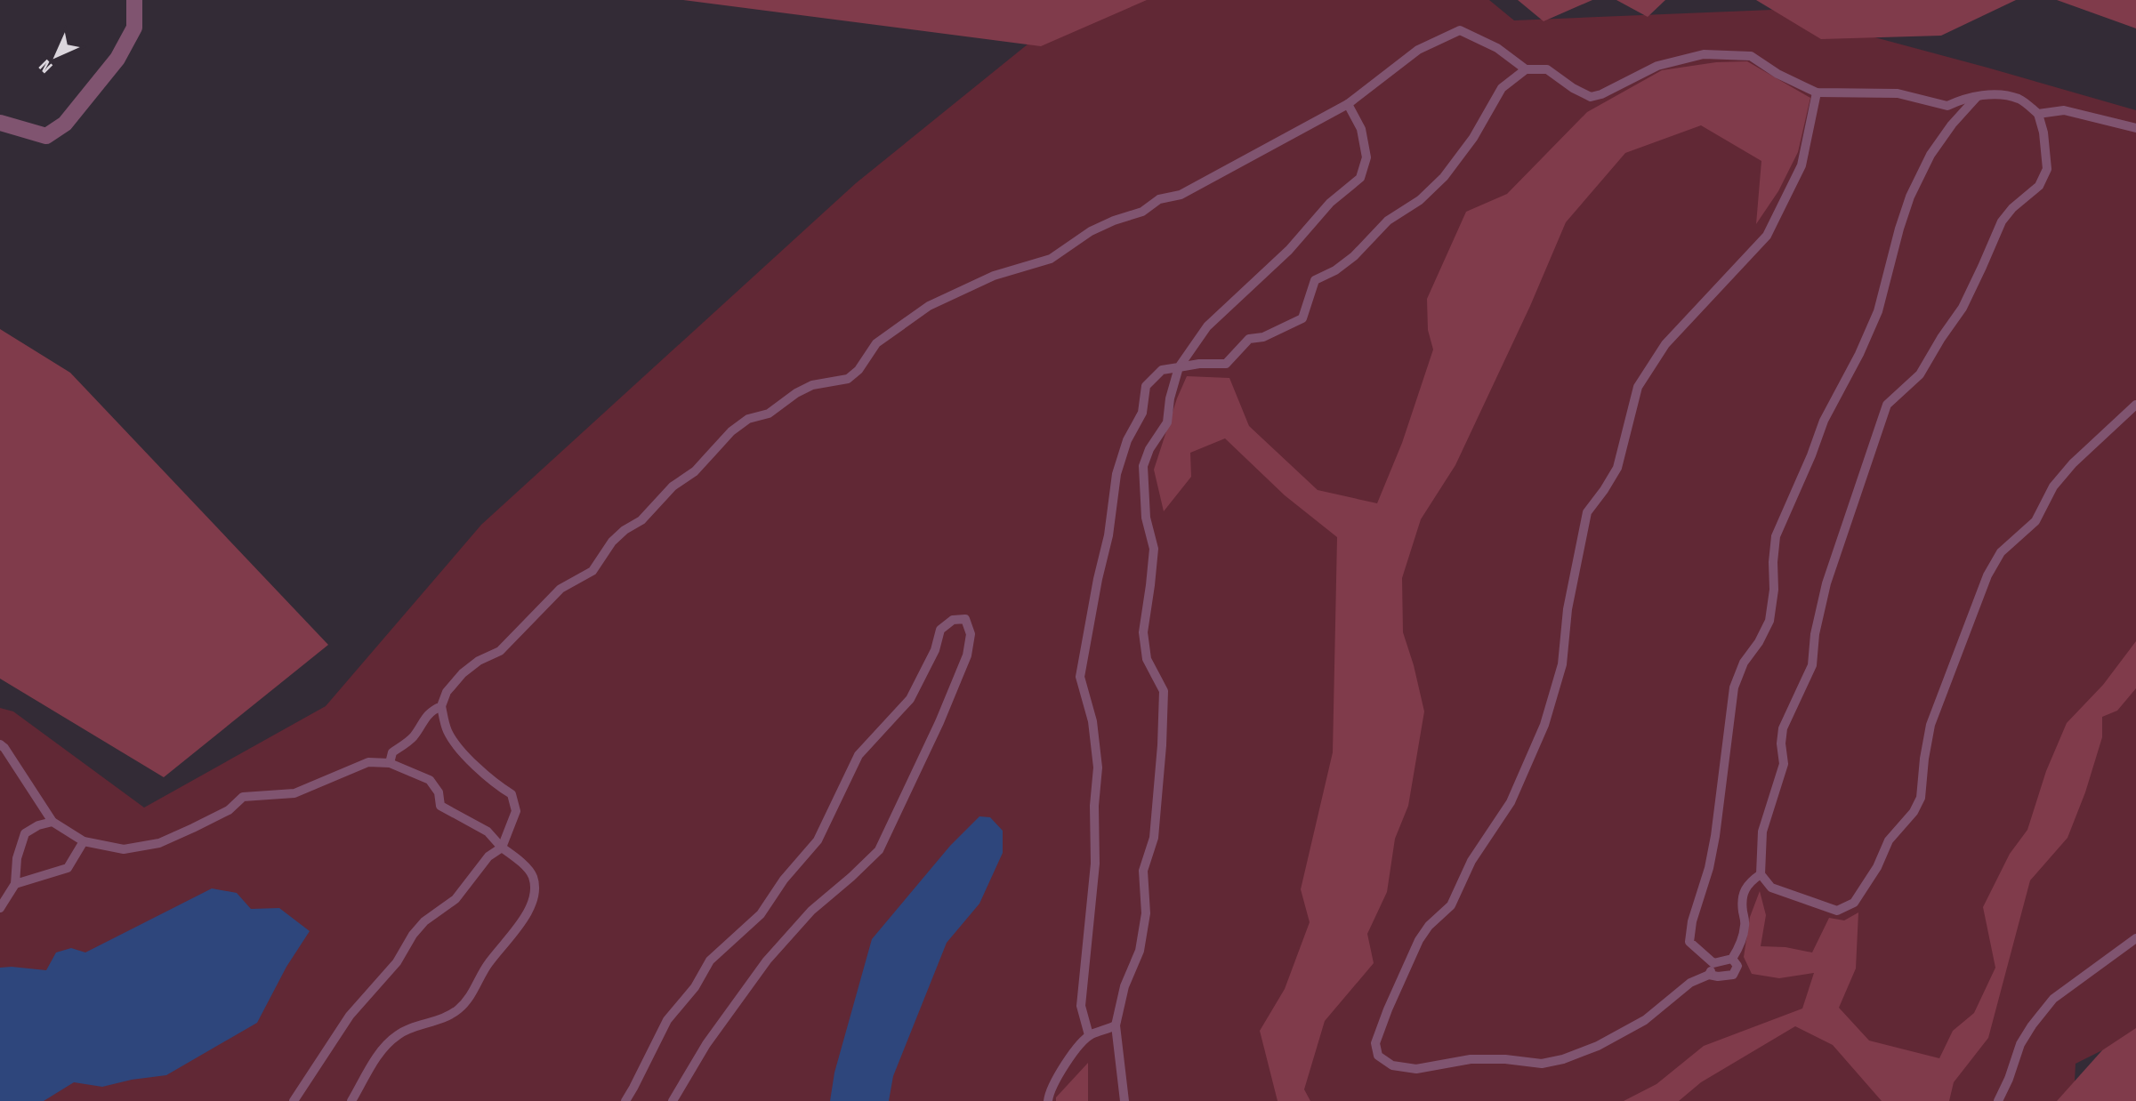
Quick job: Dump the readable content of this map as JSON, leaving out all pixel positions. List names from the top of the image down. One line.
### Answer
{"north":"bottom left"}
